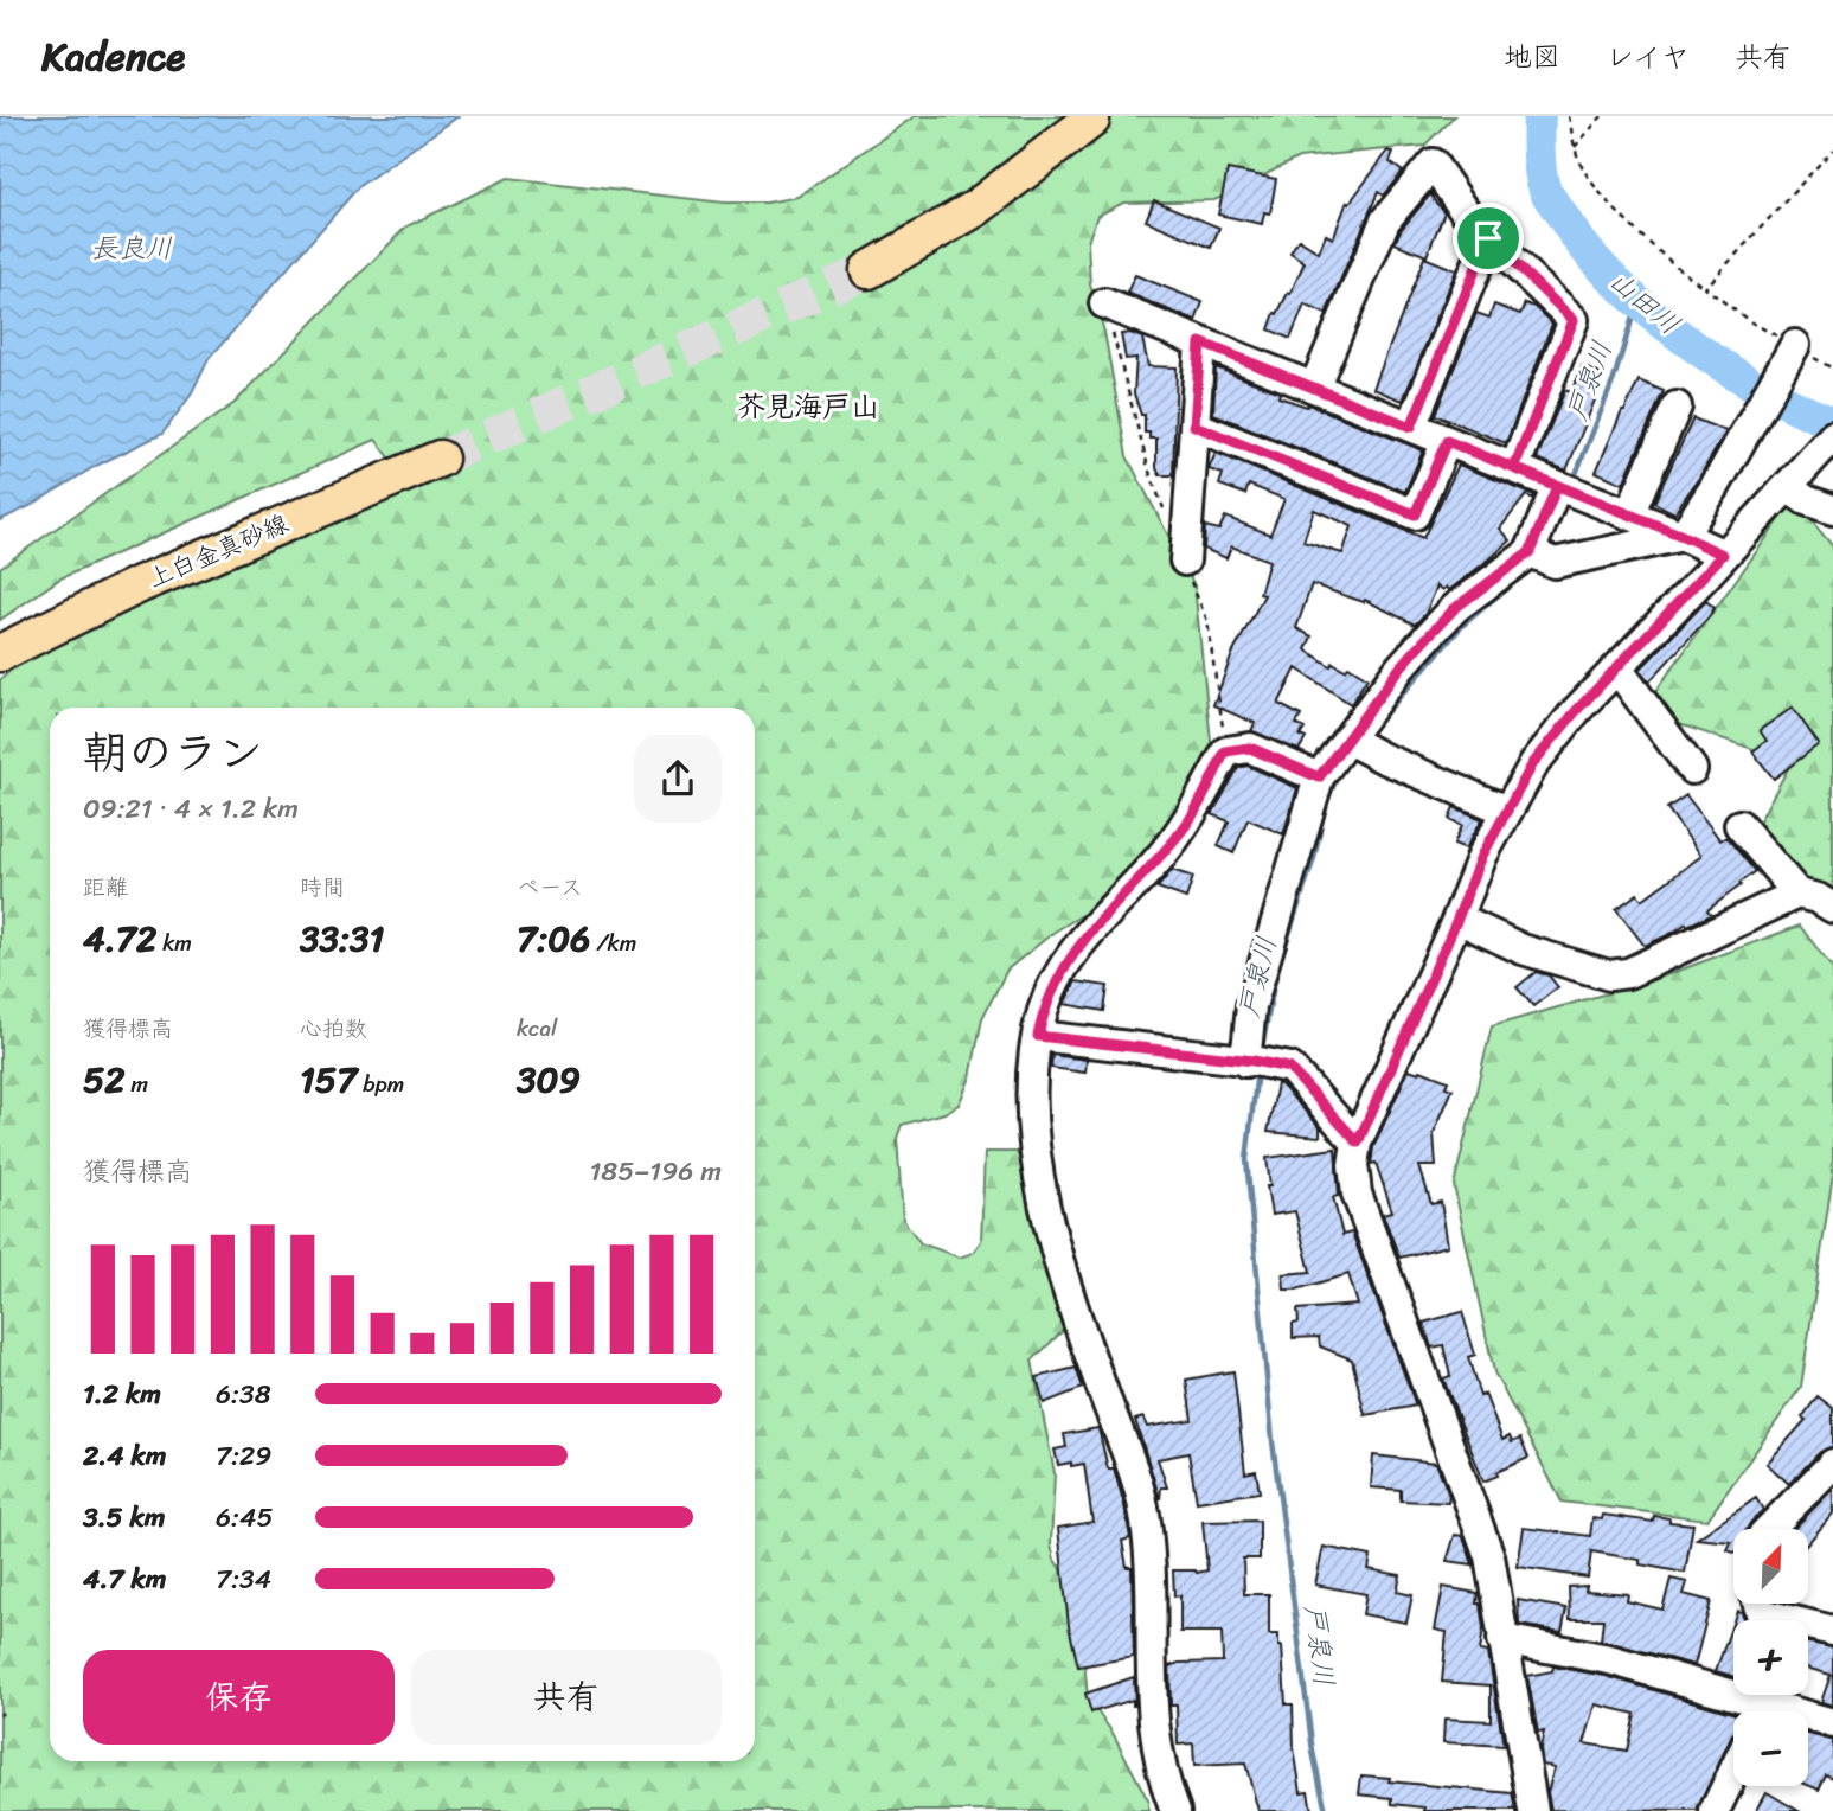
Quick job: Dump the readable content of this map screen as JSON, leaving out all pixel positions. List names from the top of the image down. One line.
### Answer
{"streets":{"main road":["上白金真砂線"]},"districts":["芥見海戸山"],"water":["長良川","山田川","戸泉川"],"north":"top right","page":{"header":"Kadence","nav":["地図","レイヤ","共有"],"heading":["朝のラン","09:21 · 4 × 1.2 km"],"stats":[["距離","4.72 km"],["時間","33:31"],["ペース","7:06 /km"],["獲得標高","52 m"],["心拍数","157 bpm"],["kcal","309"]],"chart":["獲得標高","185–196 m"],"list":[{"name":"1.2 km","note":"6:38"},{"name":"2.4 km","note":"7:29"},{"name":"3.5 km","note":"6:45"},{"name":"4.7 km","note":"7:34"}],"map_buttons":["+","−"],"buttons":["保存","共有"]}}
